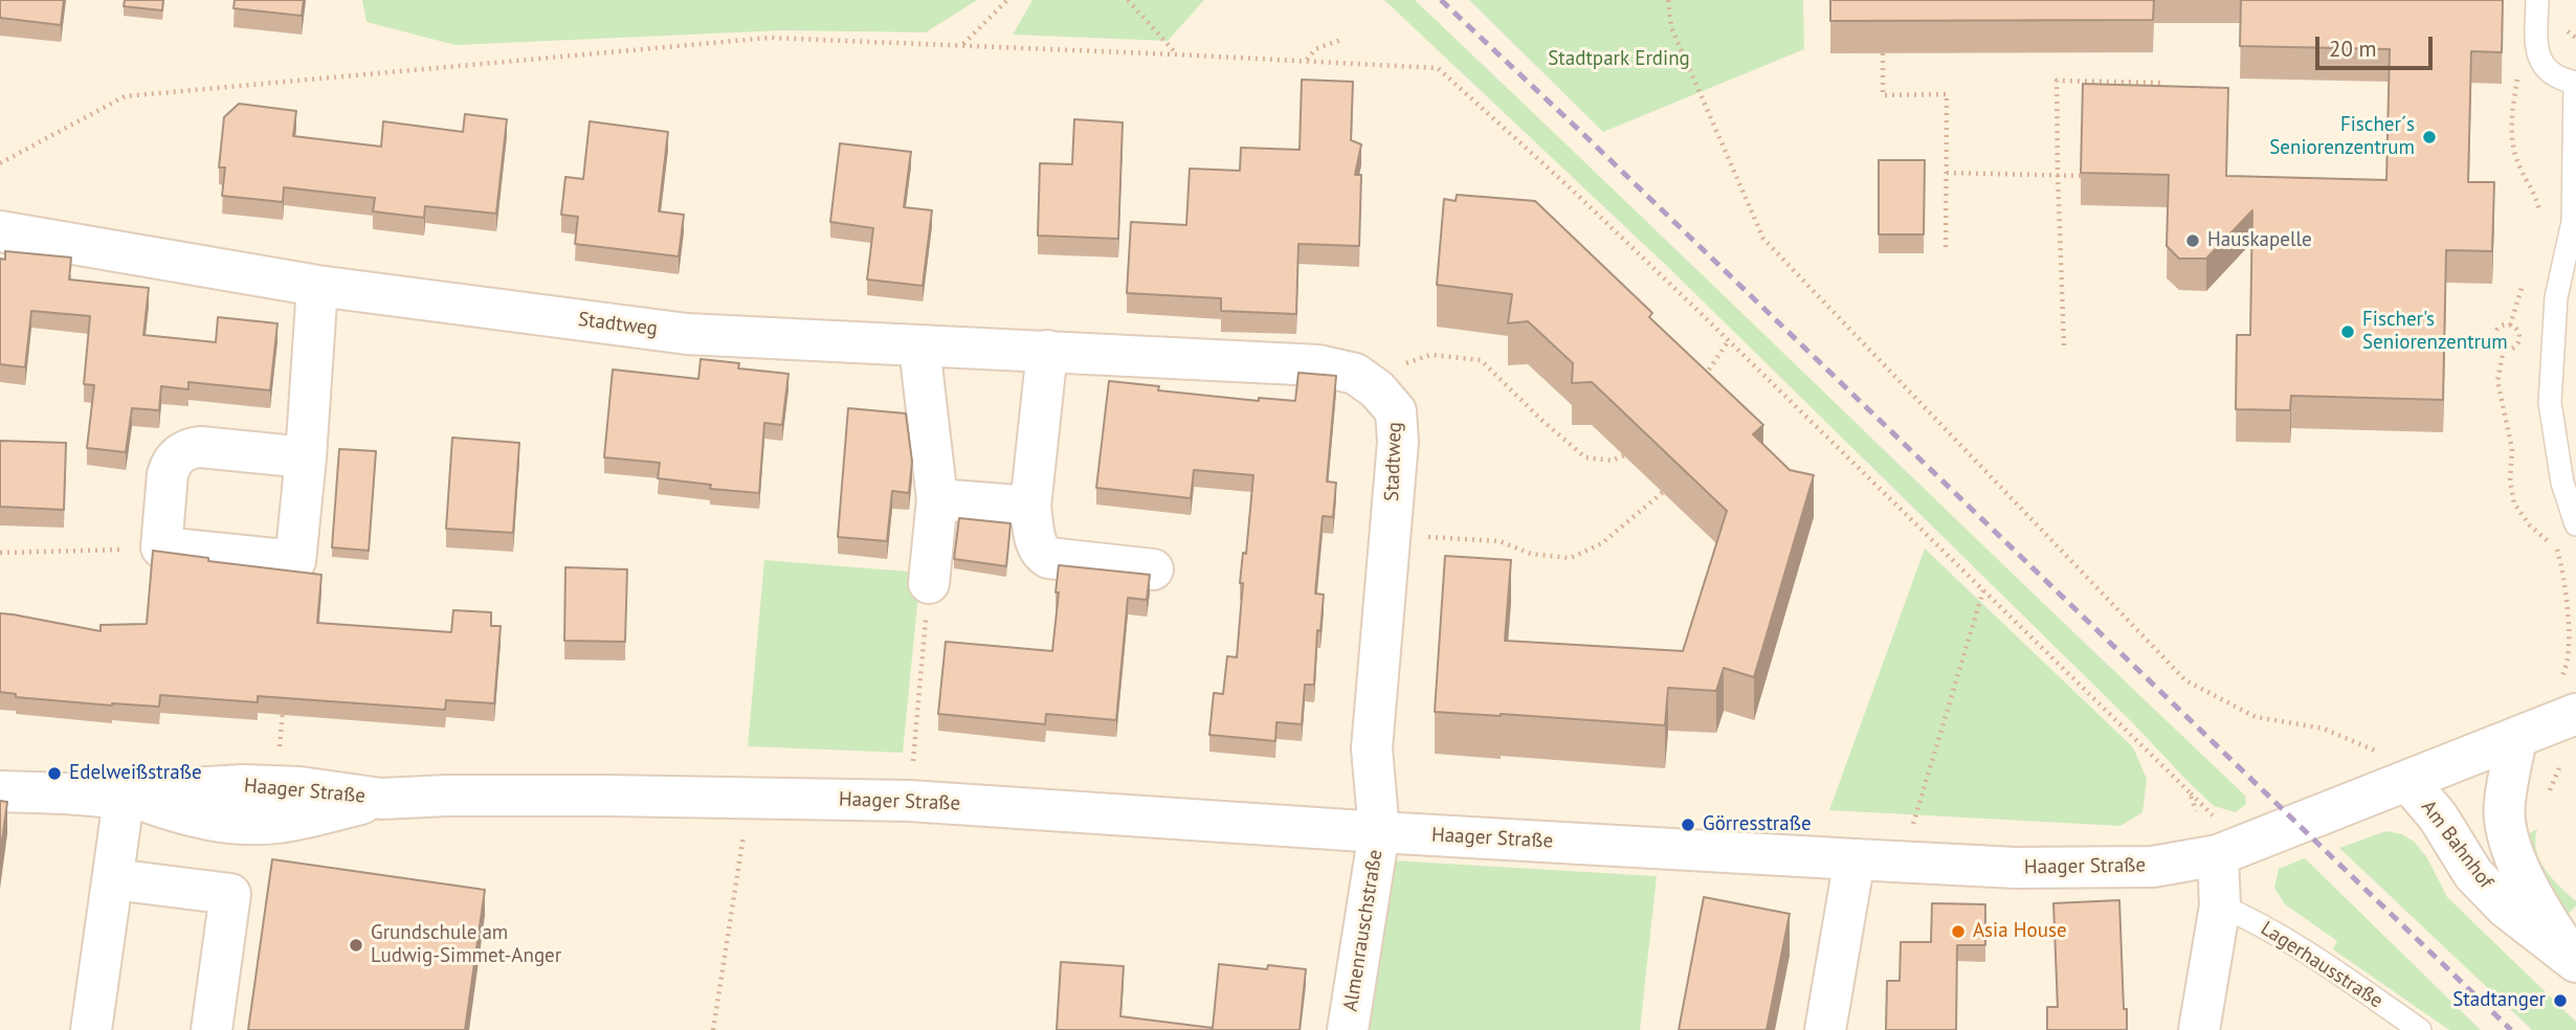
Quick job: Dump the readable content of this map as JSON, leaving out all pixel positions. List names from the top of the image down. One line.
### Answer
{"streets":{"street":["Stadtweg","Haager Straße","Am Bahnhof","Almenrauschstraße"],"lane":["Lagerhausstraße"]},"crossings":[["Stadtweg","Haager Straße"],["Stadtweg","Almenrauschstraße"],["Haager Straße","Am Bahnhof"],["Haager Straße","Almenrauschstraße"]],"parks":["Stadtpark Erding"],"places":["Fischer´s Seniorenzentrum","Hauskapelle","Fischer's Seniorenzentrum","Edelweißstraße","Görresstraße","Asia House","Grundschule am Ludwig-Simmet-Anger","Stadtanger"],"scale_bar":"20 m"}
